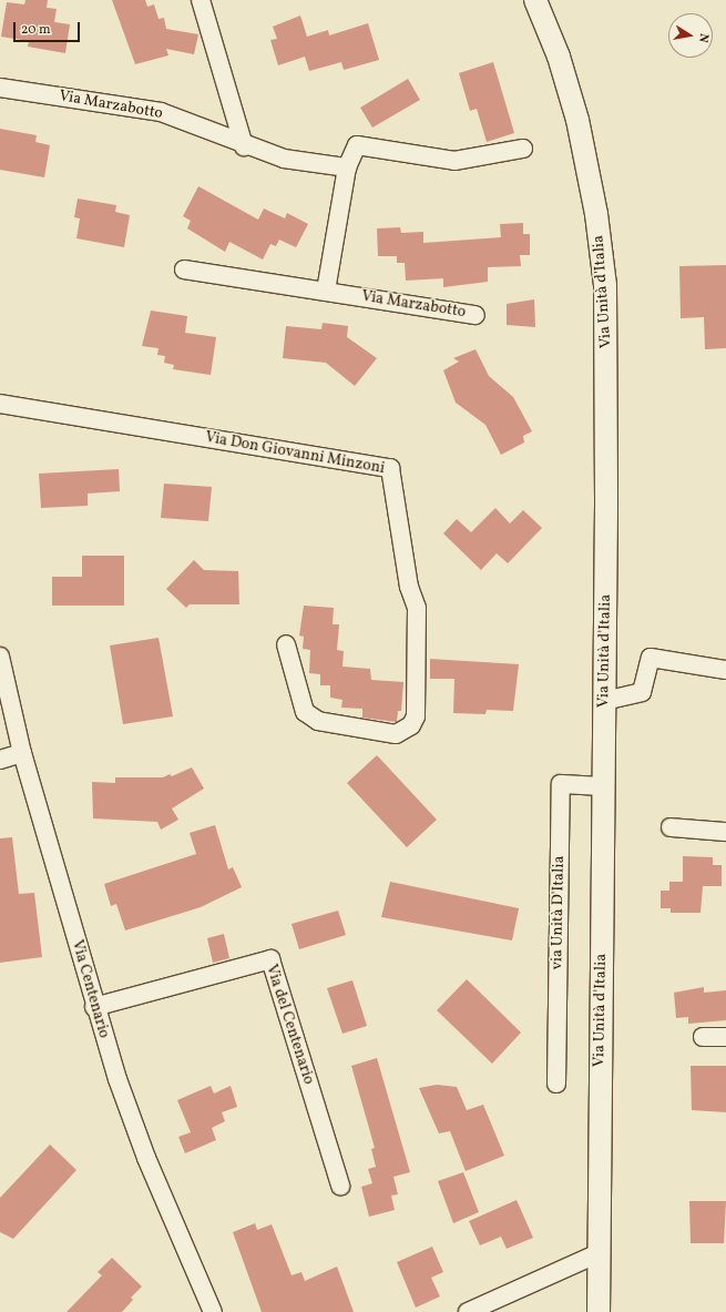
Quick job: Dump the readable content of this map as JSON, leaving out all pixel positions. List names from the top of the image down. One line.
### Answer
{"streets":{"street":["Via Marzabotto","Via Unità d'Italia","Via Don Giovanni Minzoni","via Unità D'Italia","Via Centenario","Via del Centenario"]},"crossings":[["Via Unità d'Italia","via Unità D'Italia"],["Via Centenario","Via del Centenario"]],"scale_bar":"20 m","north":"right"}
